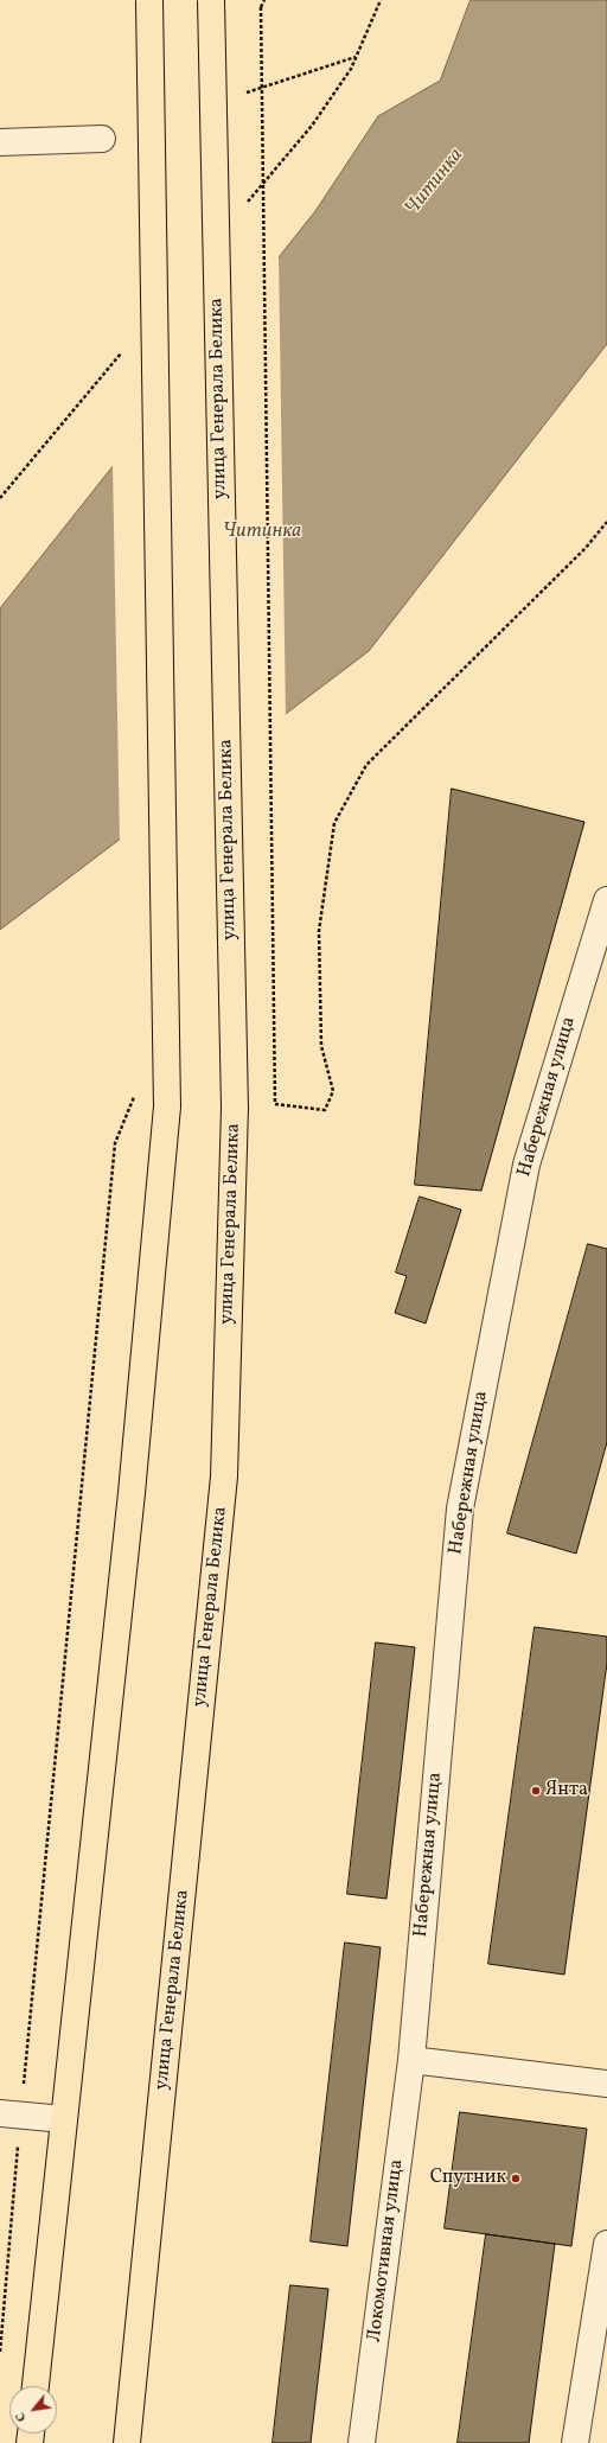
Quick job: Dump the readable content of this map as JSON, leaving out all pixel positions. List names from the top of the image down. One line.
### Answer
{"streets":{"main road":["улица Генерала Белика"],"street":["Набережная улица","Локомотивная улица"]},"crossings":[["Набережная улица","Локомотивная улица"]],"water":["Читинка"],"places":["Янта","Спутник"],"north":"bottom left"}
